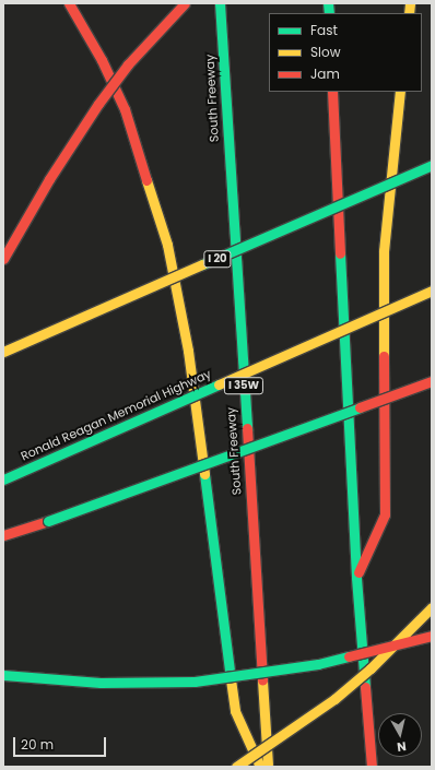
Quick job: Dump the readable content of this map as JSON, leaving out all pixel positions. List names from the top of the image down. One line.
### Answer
{"streets":{"highway":["South Freeway","I 20","I 35W","Ronald Reagan Memorial Highway"]},"legend":["Fast","Slow","Jam"],"scale_bar":"20 m","north":"bottom"}
